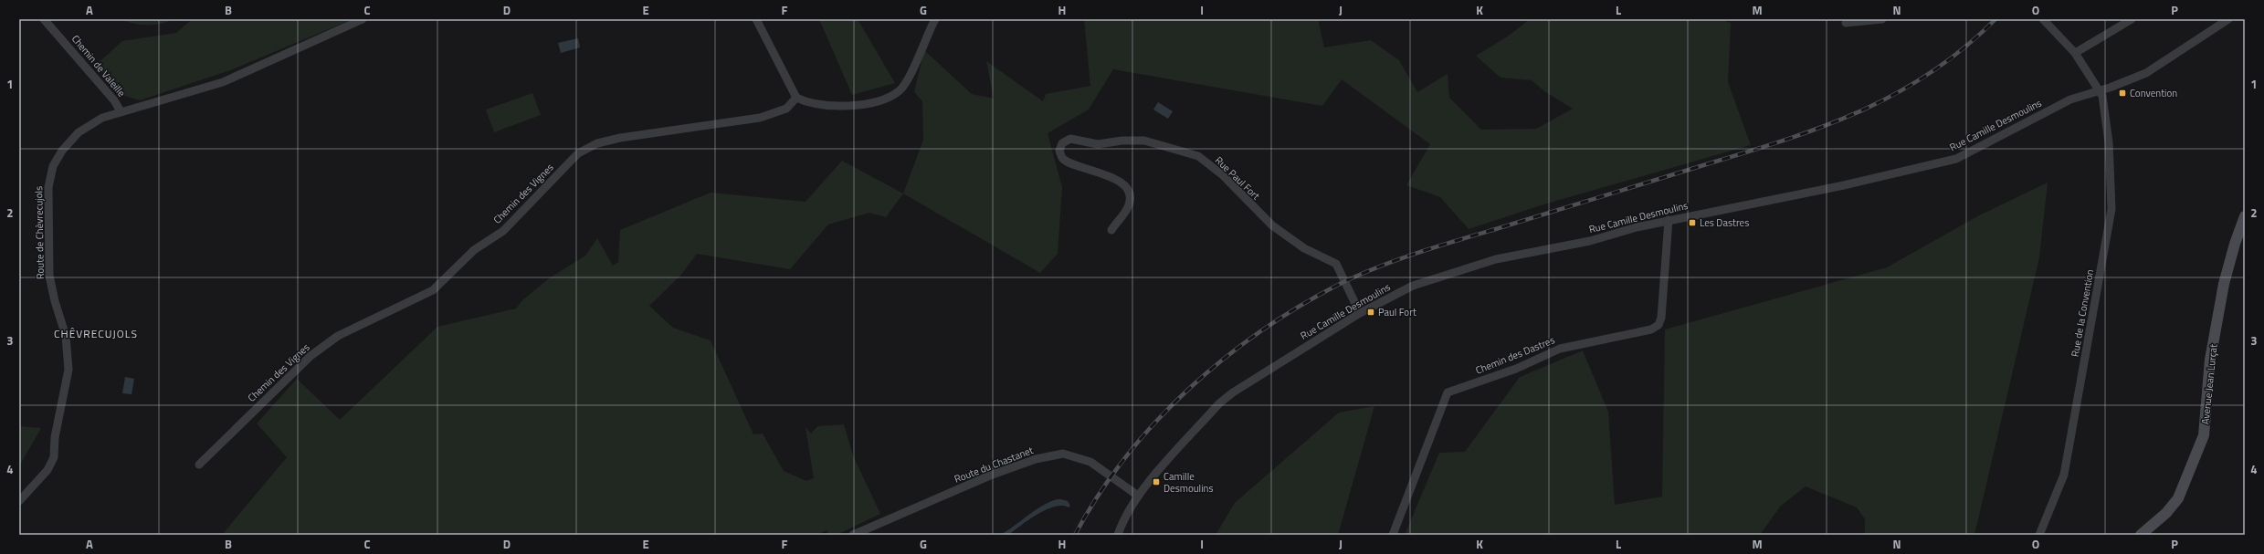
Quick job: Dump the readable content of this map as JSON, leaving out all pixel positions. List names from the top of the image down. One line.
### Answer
{"streets":{"main road":["Avenue Jean Lurçat"],"street":["Chemin de Valeille","Rue Camille Desmoulins","Rue Paul Fort","Chemin des Vignes","Route de Chèvrecujols","Rue de la Convention","Chemin des Dastres","Route du Chastanet"]},"crossings":[["Chemin de Valeille","Route de Chèvrecujols"],["Rue Camille Desmoulins","Rue Paul Fort"],["Rue Camille Desmoulins","Rue de la Convention"],["Rue Camille Desmoulins","Chemin des Dastres"],["Rue Camille Desmoulins","Route du Chastanet"]],"districts":["CHÊVRECUJOLS"],"places":{"transit":["Convention","Les Dastres","Paul Fort","Camille Desmoulins"]},"grid":{"columns":["A","B","C","D","E","F","G","H","I","J","K","L","M","N","O","P"],"rows":["1","2","3","4"]}}
